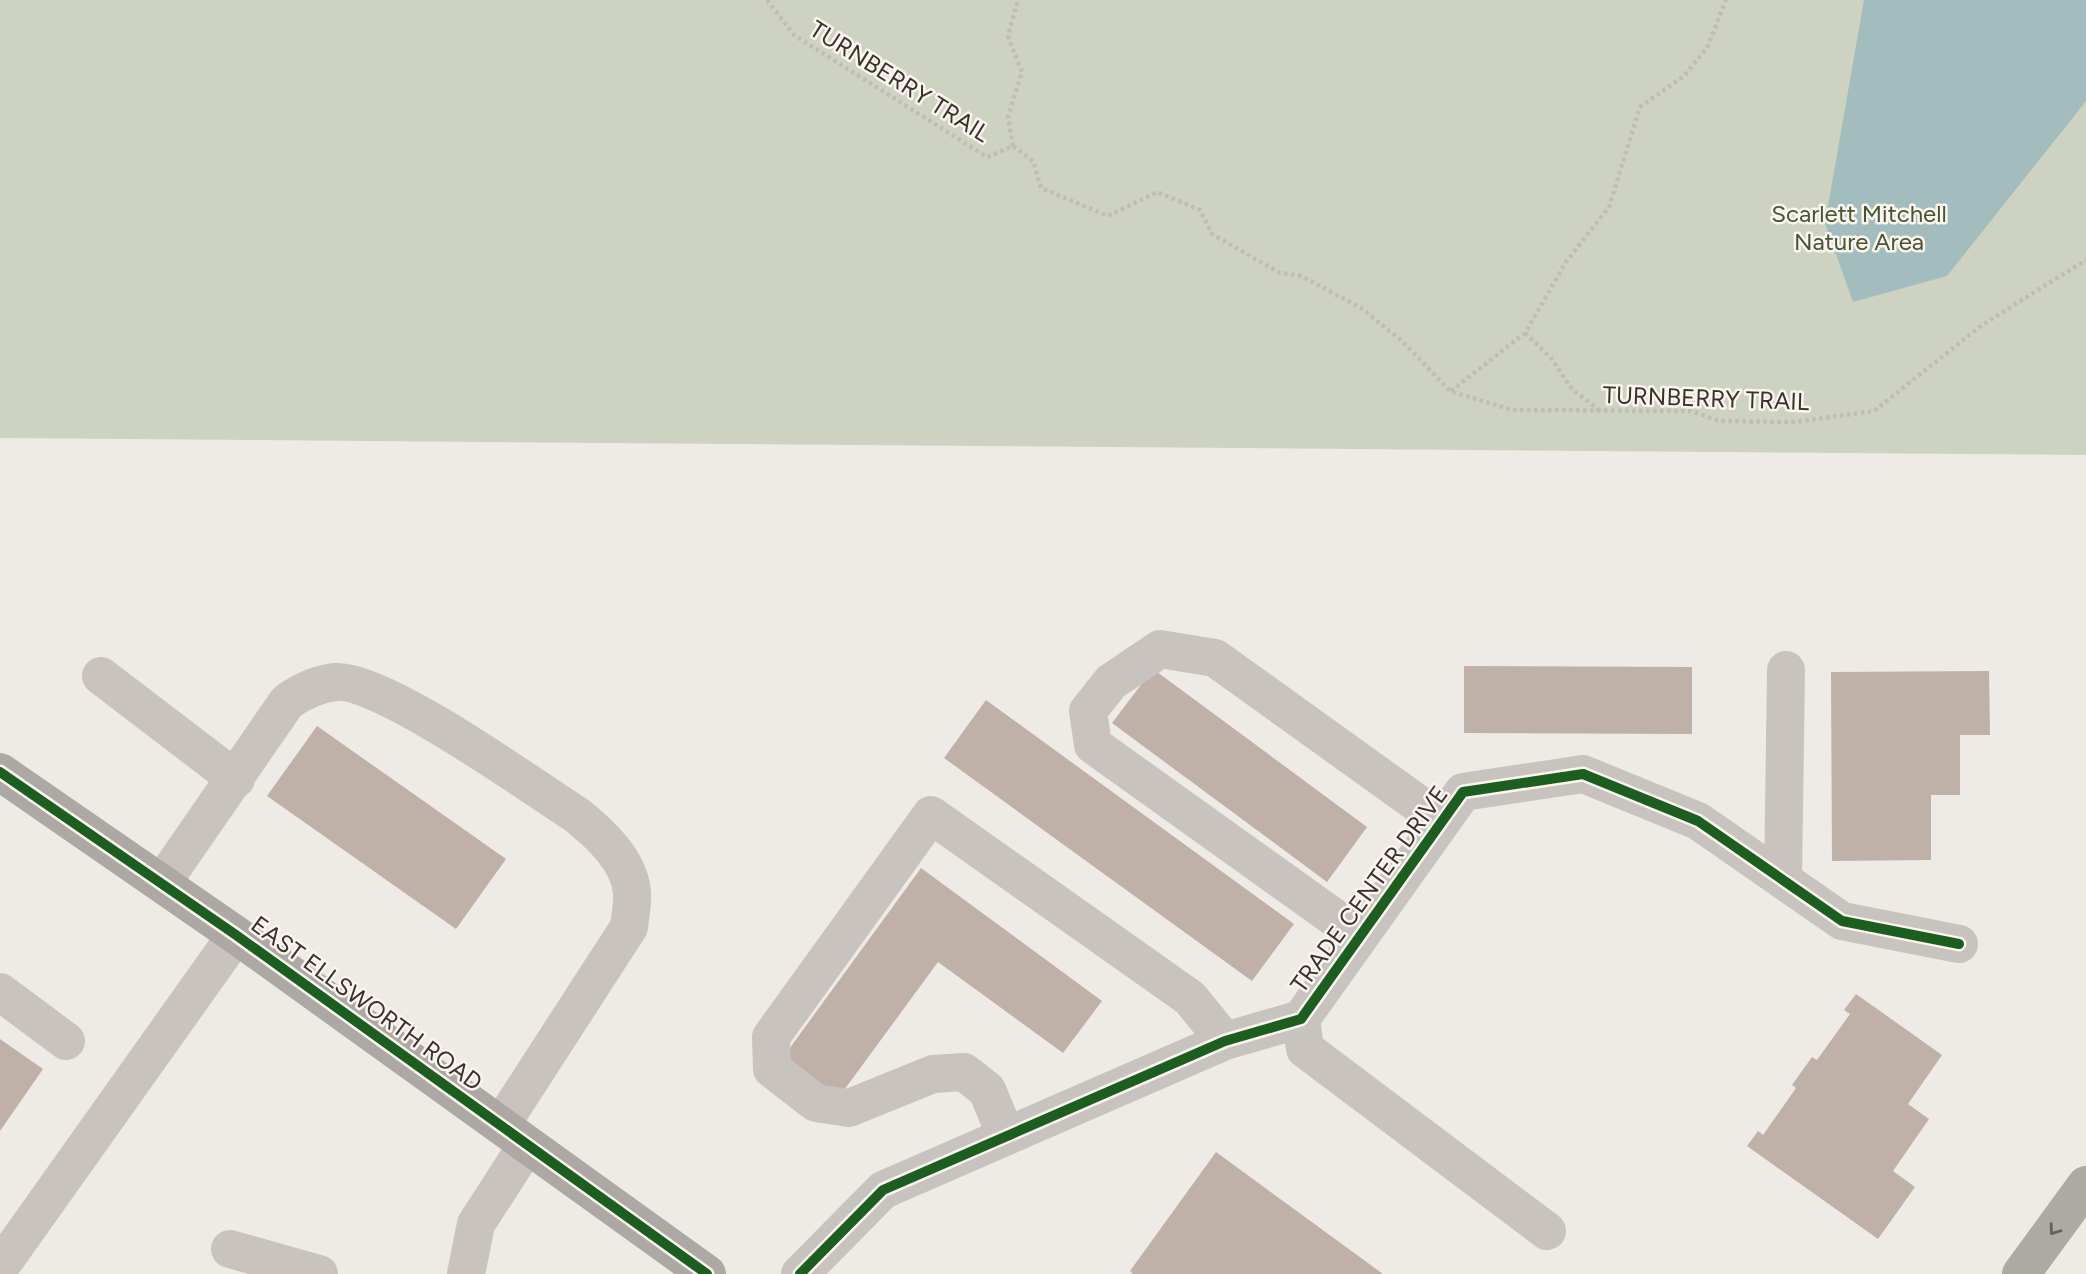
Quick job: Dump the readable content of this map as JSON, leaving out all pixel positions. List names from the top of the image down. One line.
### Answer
{"streets":{"main road":["EAST ELLSWORTH ROAD"],"street":["TRADE CENTER DRIVE"],"path":["TURNBERRY TRAIL"]},"parks":["Scarlett Mitchell Nature Area"]}
